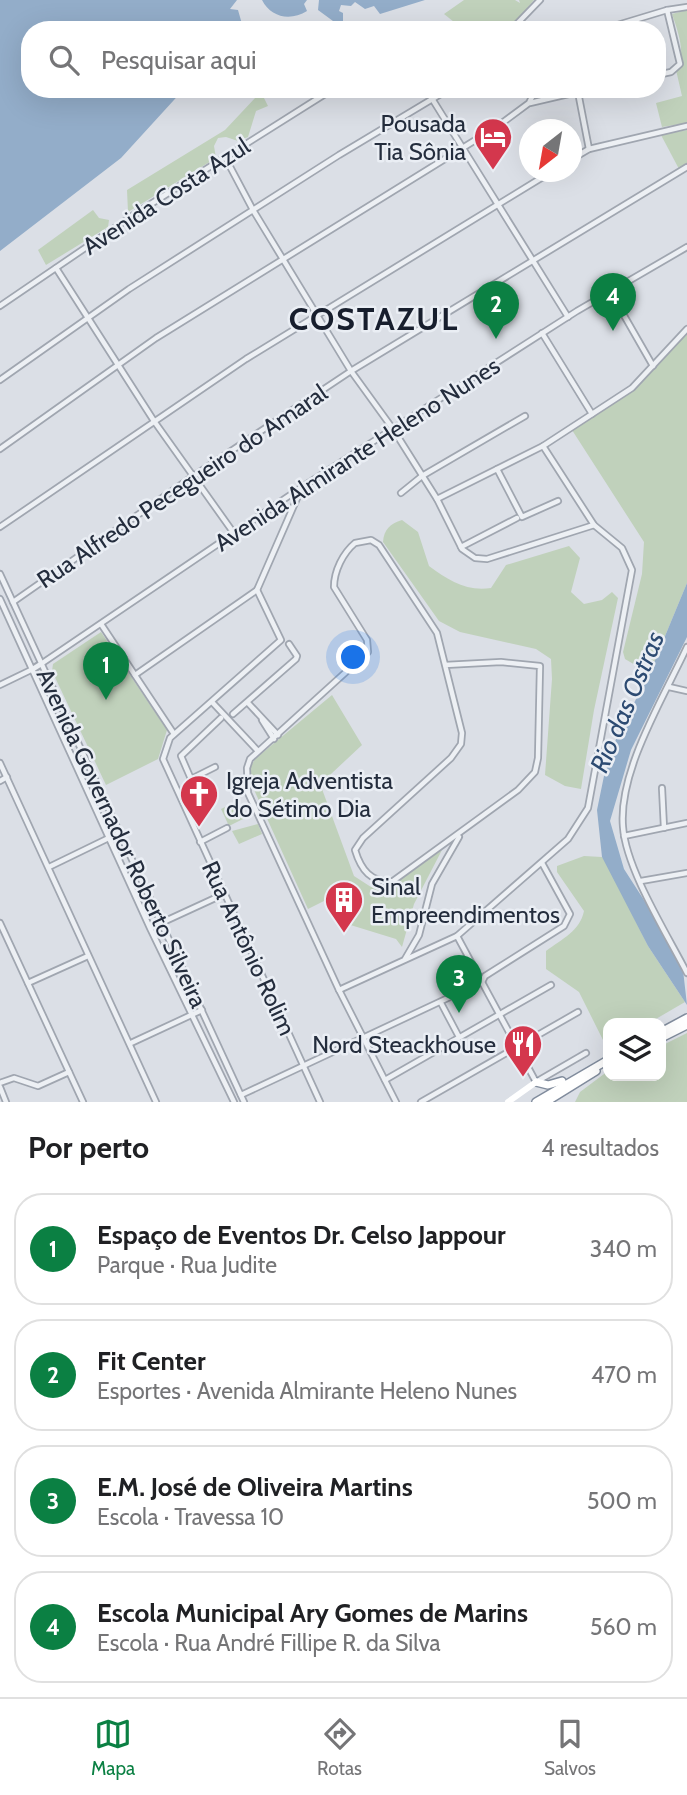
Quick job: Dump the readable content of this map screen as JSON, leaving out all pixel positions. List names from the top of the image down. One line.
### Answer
{"streets":{"street":["Avenida Costa Azul","Avenida Almirante Heleno Nunes","Rua Alfredo Pecegueiro do Amaral","Avenida Governador Roberto Silveira","Rua Antônio Rolim"]},"crossings":[["Avenida Almirante Heleno Nunes","Avenida Governador Roberto Silveira"],["Rua Alfredo Pecegueiro do Amaral","Avenida Governador Roberto Silveira"]],"districts":["COSTAZUL"],"water":["Rio das Ostras"],"places":{"hotel":["Pousada Tia Sônia"],"church":["Igreja Adventista do Sétimo Dia"],"building":["Sinal Empreendimentos"],"restaurant":["Nord Steackhouse"]},"north":"bottom left","page":{"search":"Pesquisar aqui","pins":["4","2","1","3"],"heading":["Por perto","4 resultados"],"list":[{"mark":"1","name":"Espaço de Eventos Dr. Celso Jappour","note":"Parque · Rua Judite","value":"340 m"},{"mark":"2","name":"Fit Center","note":"Esportes · Avenida Almirante Heleno Nunes","value":"470 m"},{"mark":"3","name":"E.M. José de Oliveira Martins","note":"Escola · Travessa 10","value":"500 m"},{"mark":"4","name":"Escola Municipal Ary Gomes de Marins","note":"Escola · Rua André Fillipe R. da Silva","value":"560 m"}],"nav":["Mapa","Rotas","Salvos"]}}
